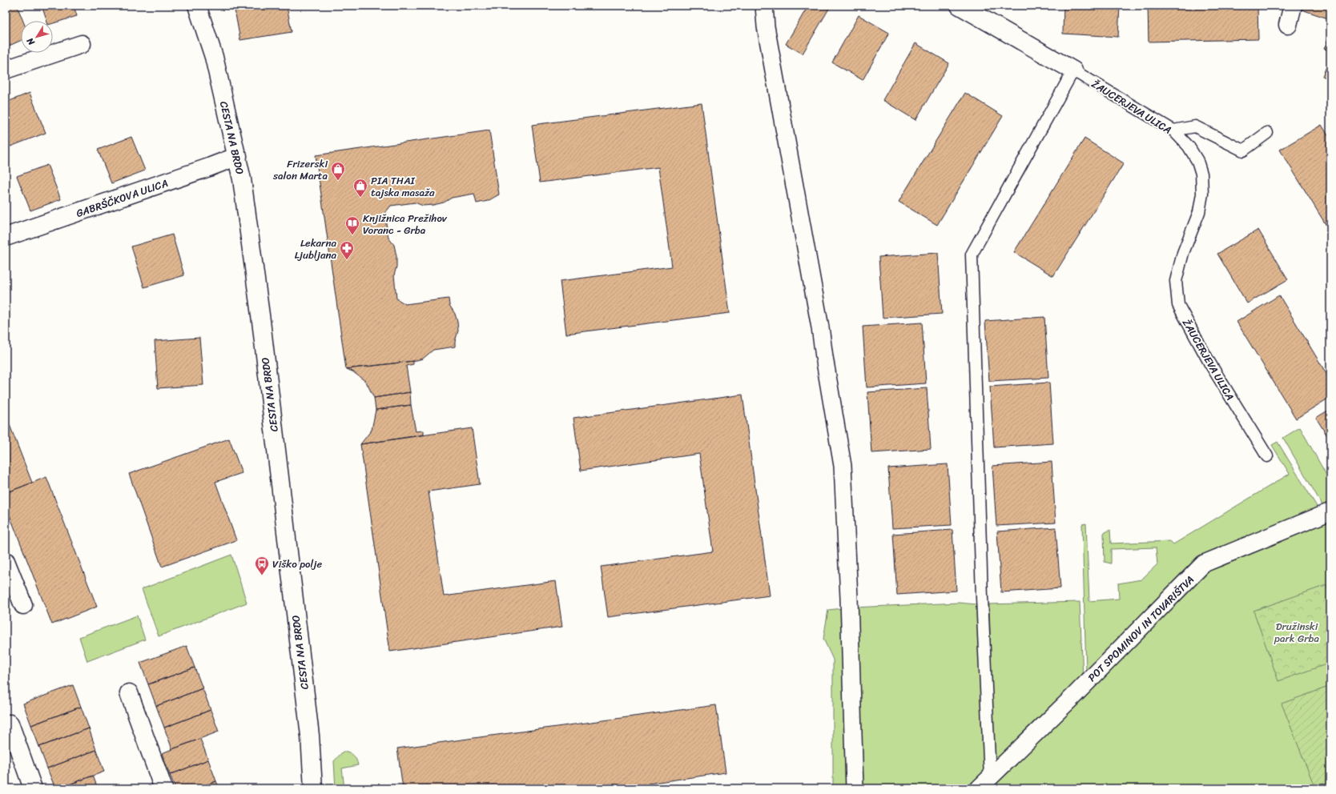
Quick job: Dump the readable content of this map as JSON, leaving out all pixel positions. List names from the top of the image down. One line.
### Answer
{"streets":{"street":["ŽAUCERJEVA ULICA","CESTA NA BRDO","GABRŠČKOVA ULICA","POT SPOMINOV IN TOVARIŠTVA"]},"crossings":[["CESTA NA BRDO","GABRŠČKOVA ULICA"]],"parks":["Družinski park Grba"],"places":{"shop":["Frizerski salon Marta","PIA THAI tajska masaža"],"library":["Knjižnica Prežihov Voranc - Grba"],"pharmacy":["Lekarna Ljubljana"],"bus stop":["Viško polje"]},"north":"bottom left"}
